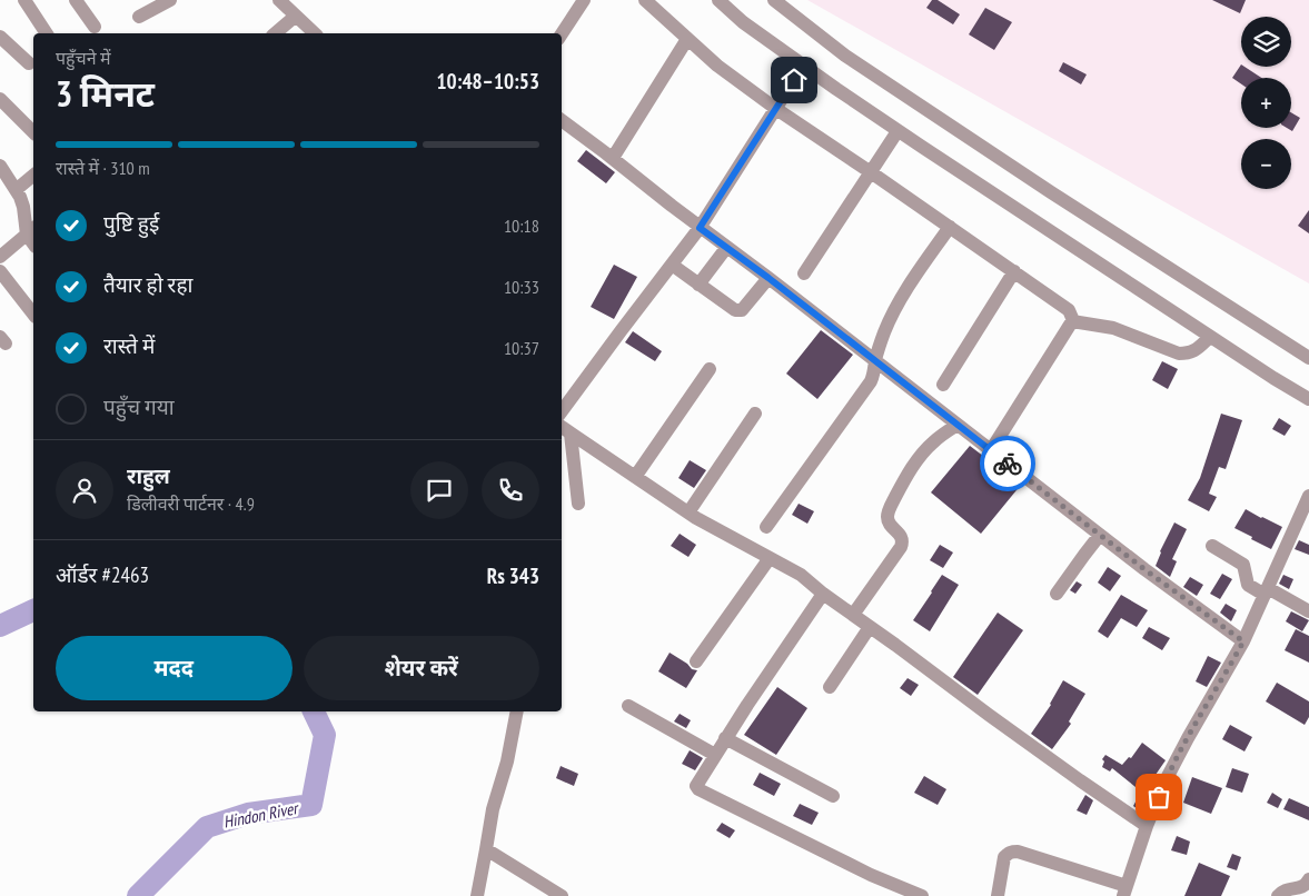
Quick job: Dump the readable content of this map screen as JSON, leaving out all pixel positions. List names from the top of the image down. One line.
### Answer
{"water":["Hindon River"],"page":{"map_buttons":["+","−"],"heading":["3 मिनट","पहुँचने में","10:48–10:53"],"panel":["राहुल","डिलीवरी पार्टनर · 4.9","ऑर्डर #2463","Rs 343"],"bar":"रास्ते में · 310 m","list":[["पुष्टि हुई","10:18"],["तैयार हो रहा","10:33"],["रास्ते में","10:37"],"पहुँच गया"],"buttons":["मदद","शेयर करें"]}}
